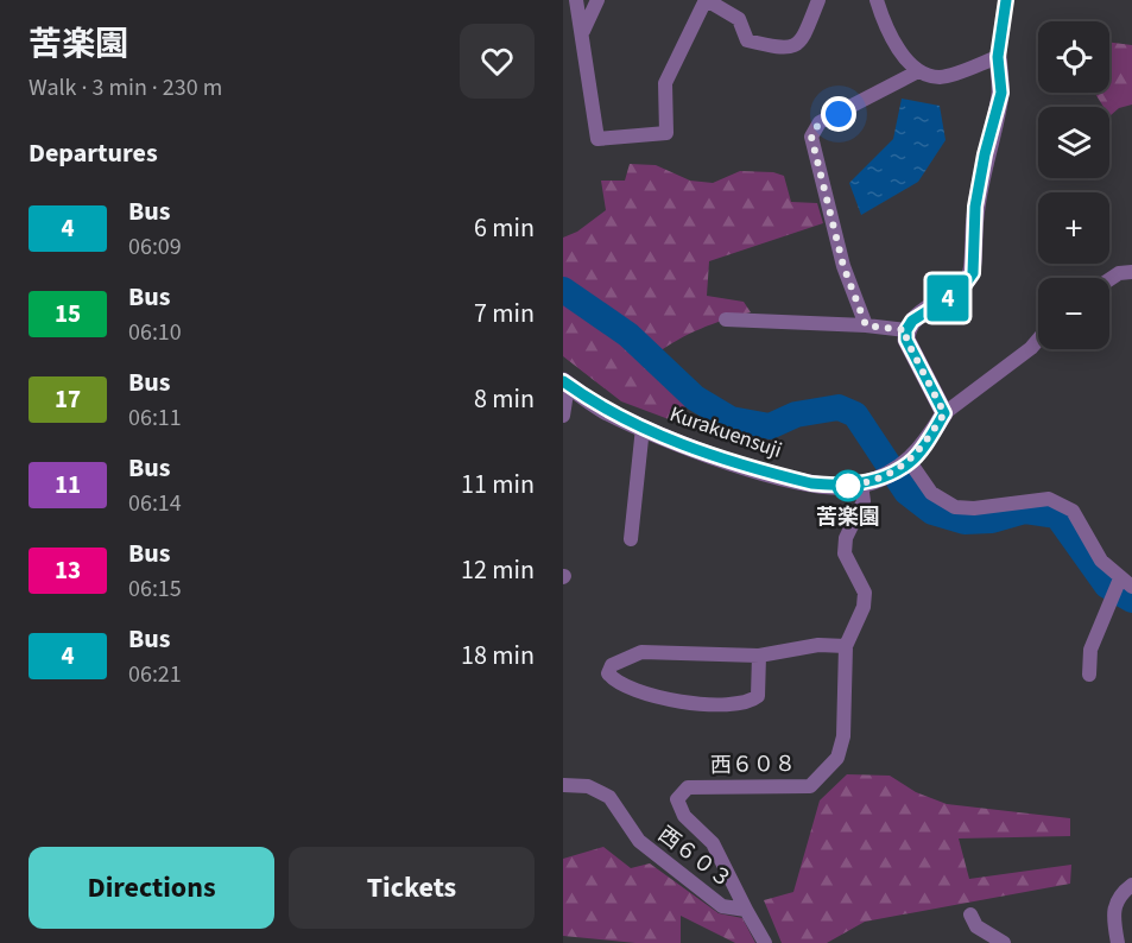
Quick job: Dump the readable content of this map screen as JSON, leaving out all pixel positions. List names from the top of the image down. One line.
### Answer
{"streets":{"street":["Kurakuensuji","西６０８","西６０３"]},"crossings":[["Kurakuensuji","西６０８"],["西６０８","西６０３"]],"places":["苦楽園"],"lines":["bus line 4"],"page":{"heading":[["苦楽園","Walk · 3 min · 230 m"],"Departures"],"on_map":"4","map_buttons":["+","−"],"list":[{"mark":"4","name":"Bus","note":"06:09","value":"6 min"},{"mark":"15","name":"Bus","note":"06:10","value":"7 min"},{"mark":"17","name":"Bus","note":"06:11","value":"8 min"},{"mark":"11","name":"Bus","note":"06:14","value":"11 min"},{"mark":"13","name":"Bus","note":"06:15","value":"12 min"},{"mark":"4","name":"Bus","note":"06:21","value":"18 min"}],"buttons":["Directions","Tickets"]}}
